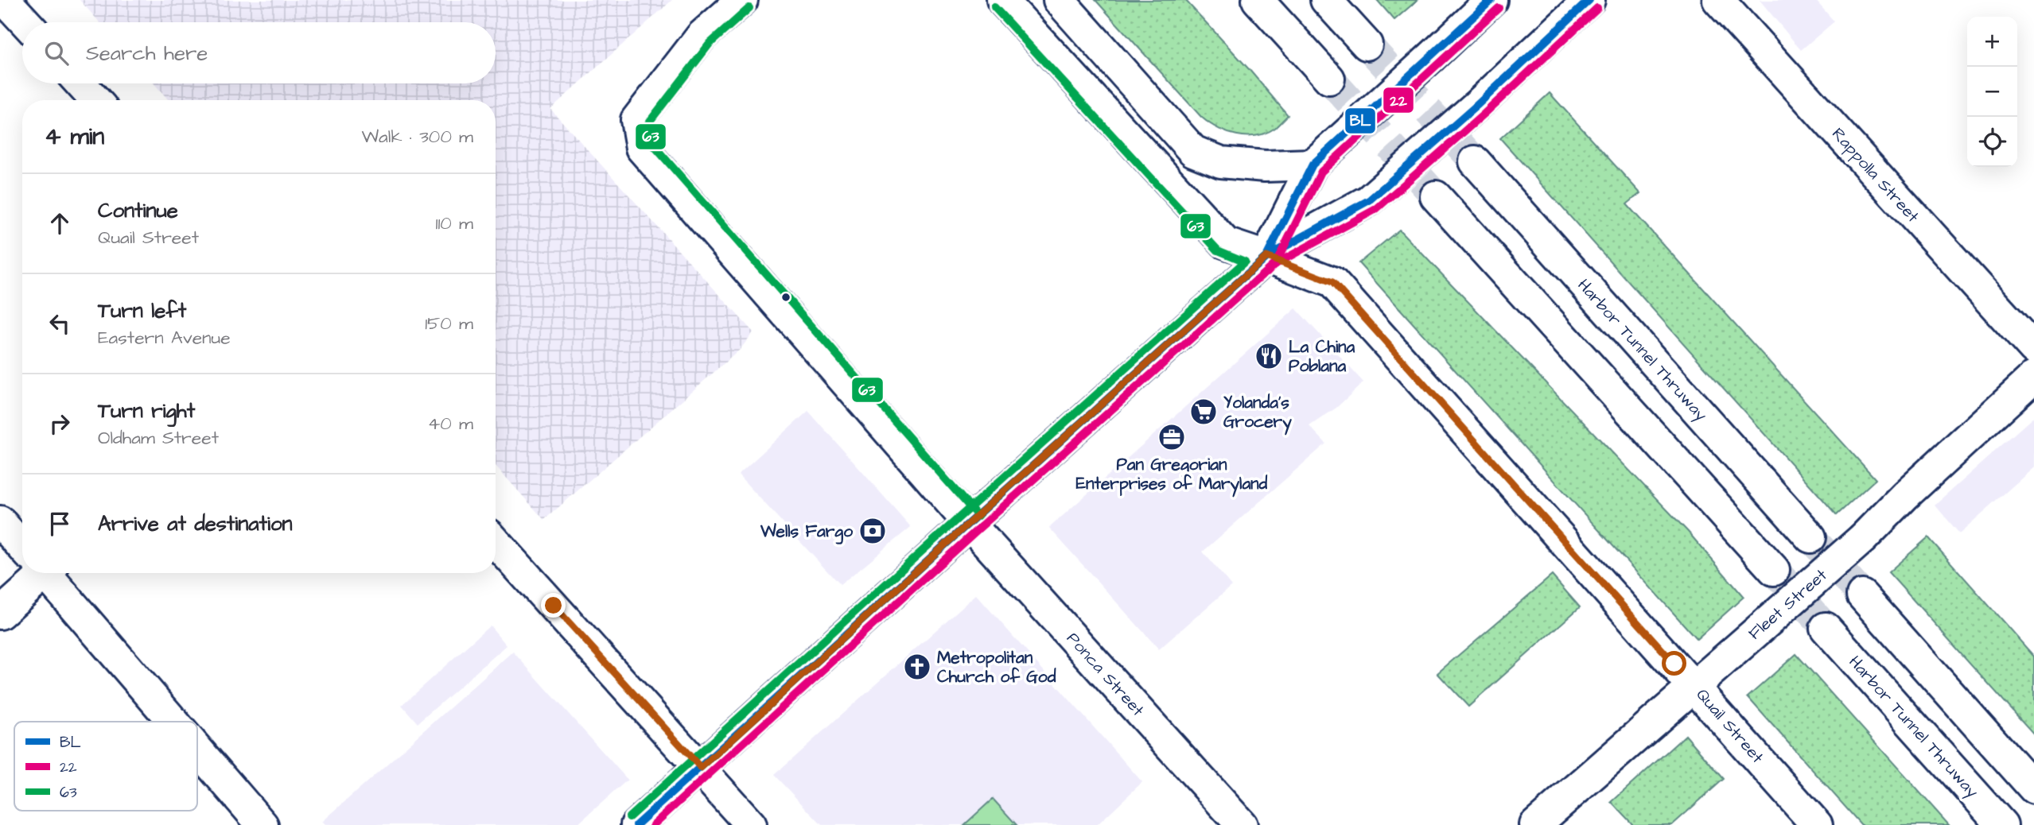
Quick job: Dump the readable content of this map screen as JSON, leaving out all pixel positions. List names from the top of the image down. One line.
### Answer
{"streets":{"main road":["Rappolla Street","Harbor Tunnel Thruway","Fleet Street","Ponca Street","Quail Street"]},"crossings":[["Fleet Street","Quail Street"]],"places":{"restaurant":["La China Poblana"],"supermarket":["Yolanda's Grocery"],"office":["Pan Gregorian Enterprises of Maryland"],"bank":["Wells Fargo"],"church":["Metropolitan Church of God"]},"lines":["transit line BL","transit line 63","transit line 22"],"legend":["BL","22","63"],"page":{"map_buttons":["+","−"],"search":"Search here","heading":["4 min","Walk · 300 m"],"list":[["Continue","Quail Street","110 m"],["Turn left","Eastern Avenue","150 m"],["Turn right","Oldham Street","40 m"],"Arrive at destination"]}}
